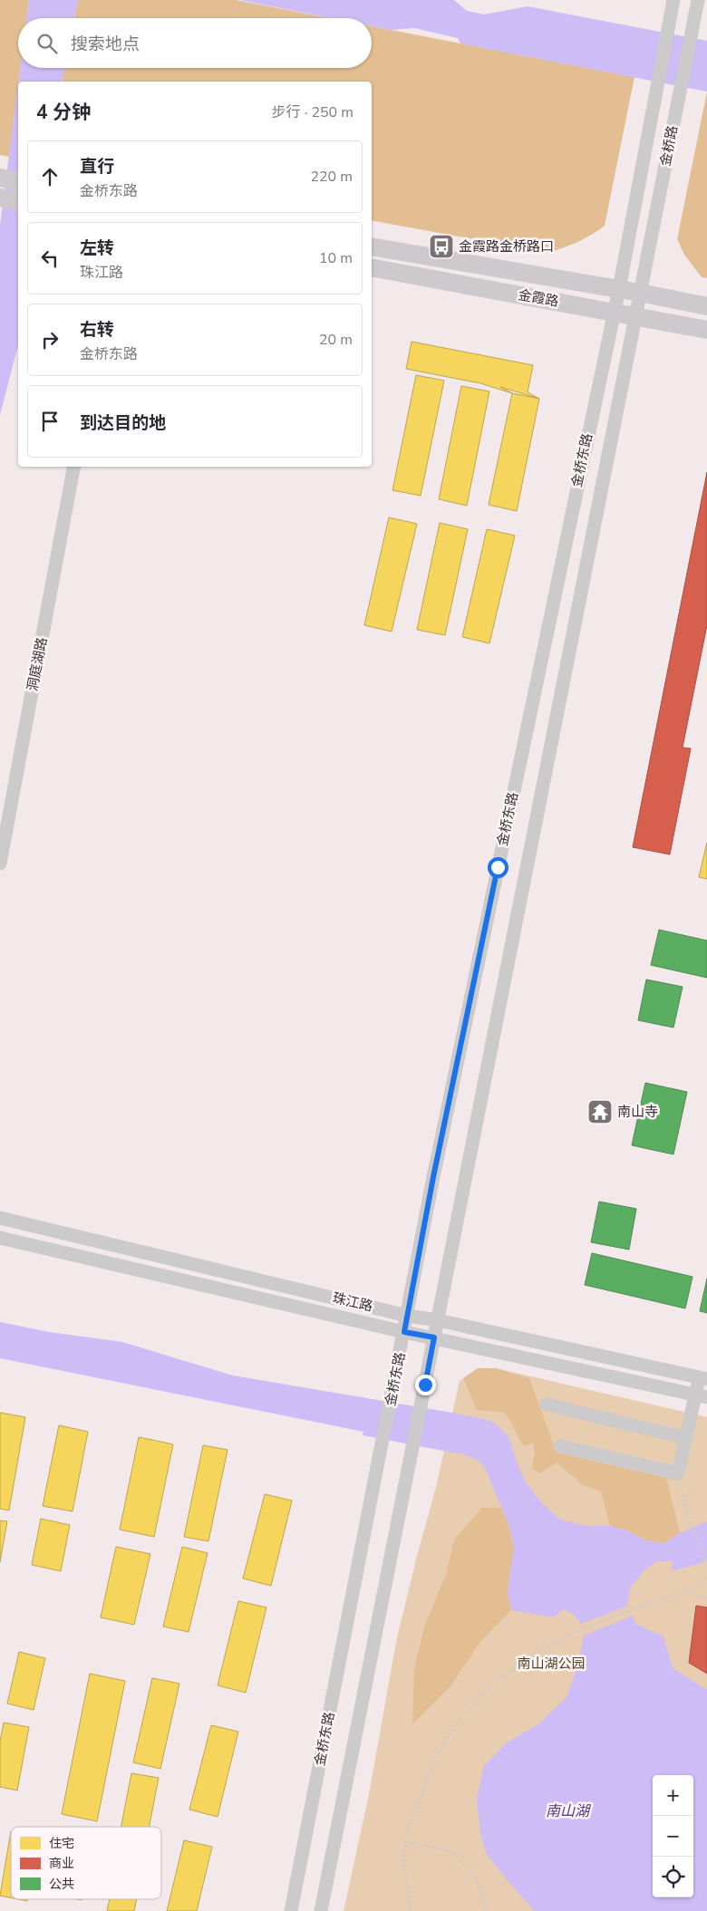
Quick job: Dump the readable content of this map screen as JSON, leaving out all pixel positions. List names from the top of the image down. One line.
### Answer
{"streets":{"main road":["金霞路"],"street":["金桥路","金桥东路","洞庭湖路","珠江路"]},"crossings":[["金桥路","金霞路"],["金桥路","金桥东路"],["金霞路","金桥东路"],["金桥东路","珠江路"]],"water":["南山湖"],"parks":["南山湖公园"],"places":{"bus stop":["金霞路金桥路口"],"temple":["南山寺"]},"legend":["住宅","商业","公共"],"page":{"search":"搜索地点","heading":["4 分钟","步行 · 250 m"],"list":[["直行","金桥东路","220 m"],["左转","珠江路","10 m"],["右转","金桥东路","20 m"],"到达目的地"],"map_buttons":["+","−"]}}
